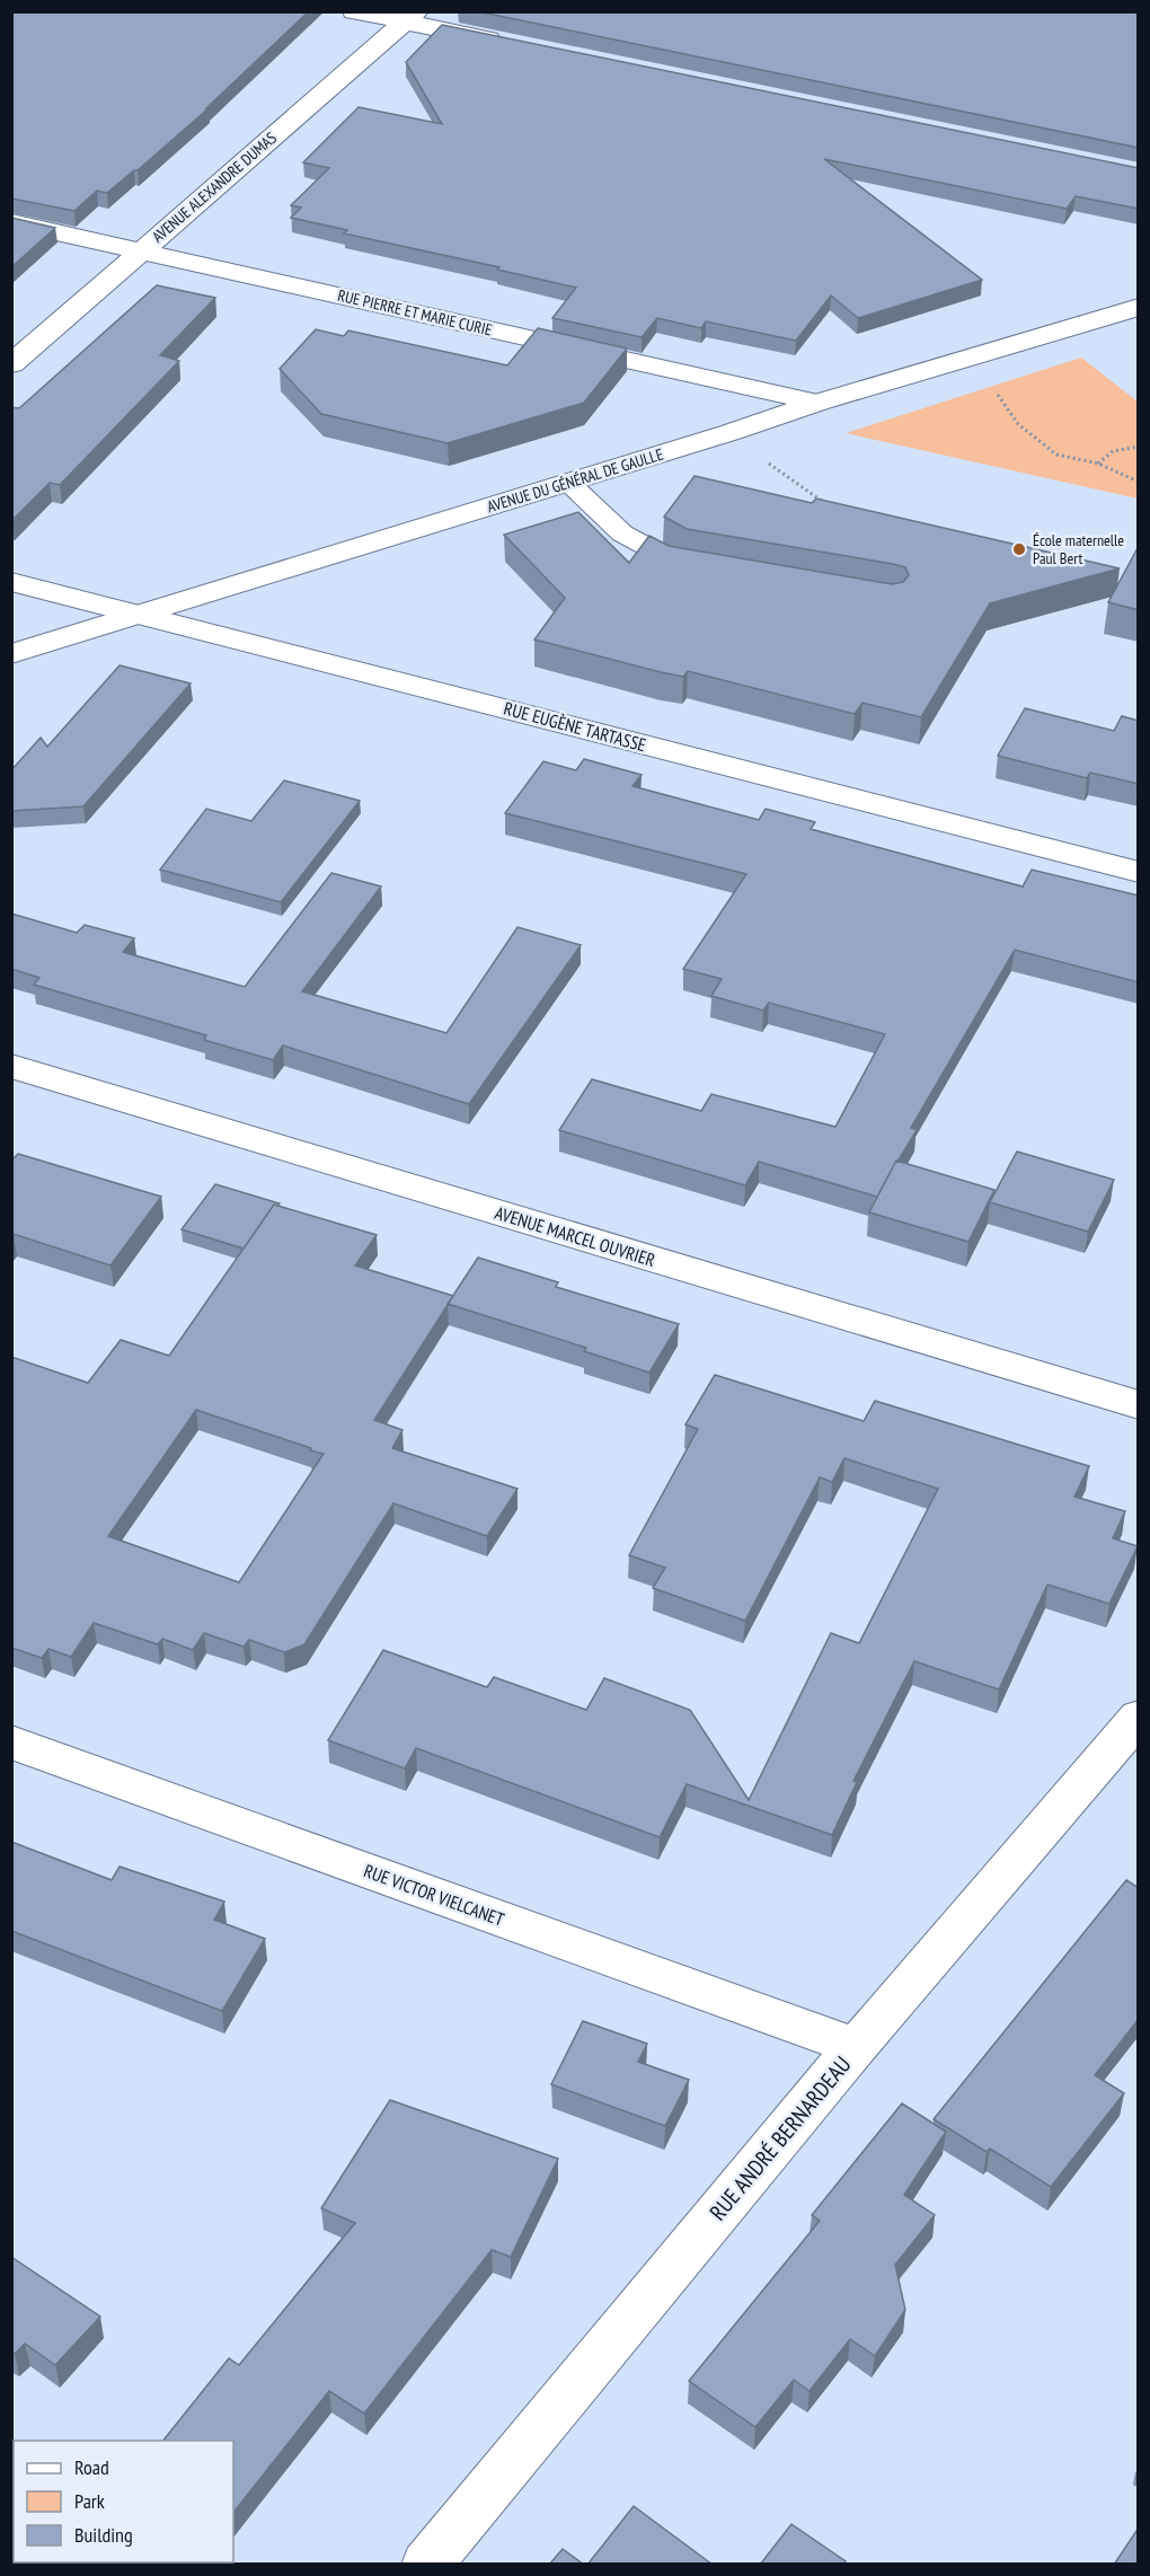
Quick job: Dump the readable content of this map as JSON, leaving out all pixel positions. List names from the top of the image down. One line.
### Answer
{"streets":{"street":["AVENUE ALEXANDRE DUMAS","RUE PIERRE ET MARIE CURIE","AVENUE DU GÉNÉRAL DE GAULLE","RUE EUGÈNE TARTASSE","AVENUE MARCEL OUVRIER","RUE VICTOR VIELCANET","RUE ANDRÉ BERNARDEAU"]},"crossings":[["AVENUE ALEXANDRE DUMAS","RUE PIERRE ET MARIE CURIE"],["RUE PIERRE ET MARIE CURIE","AVENUE DU GÉNÉRAL DE GAULLE"],["AVENUE DU GÉNÉRAL DE GAULLE","RUE EUGÈNE TARTASSE"],["RUE VICTOR VIELCANET","RUE ANDRÉ BERNARDEAU"]],"places":["École maternelle Paul Bert"],"legend":["Road","Park","Building"]}
